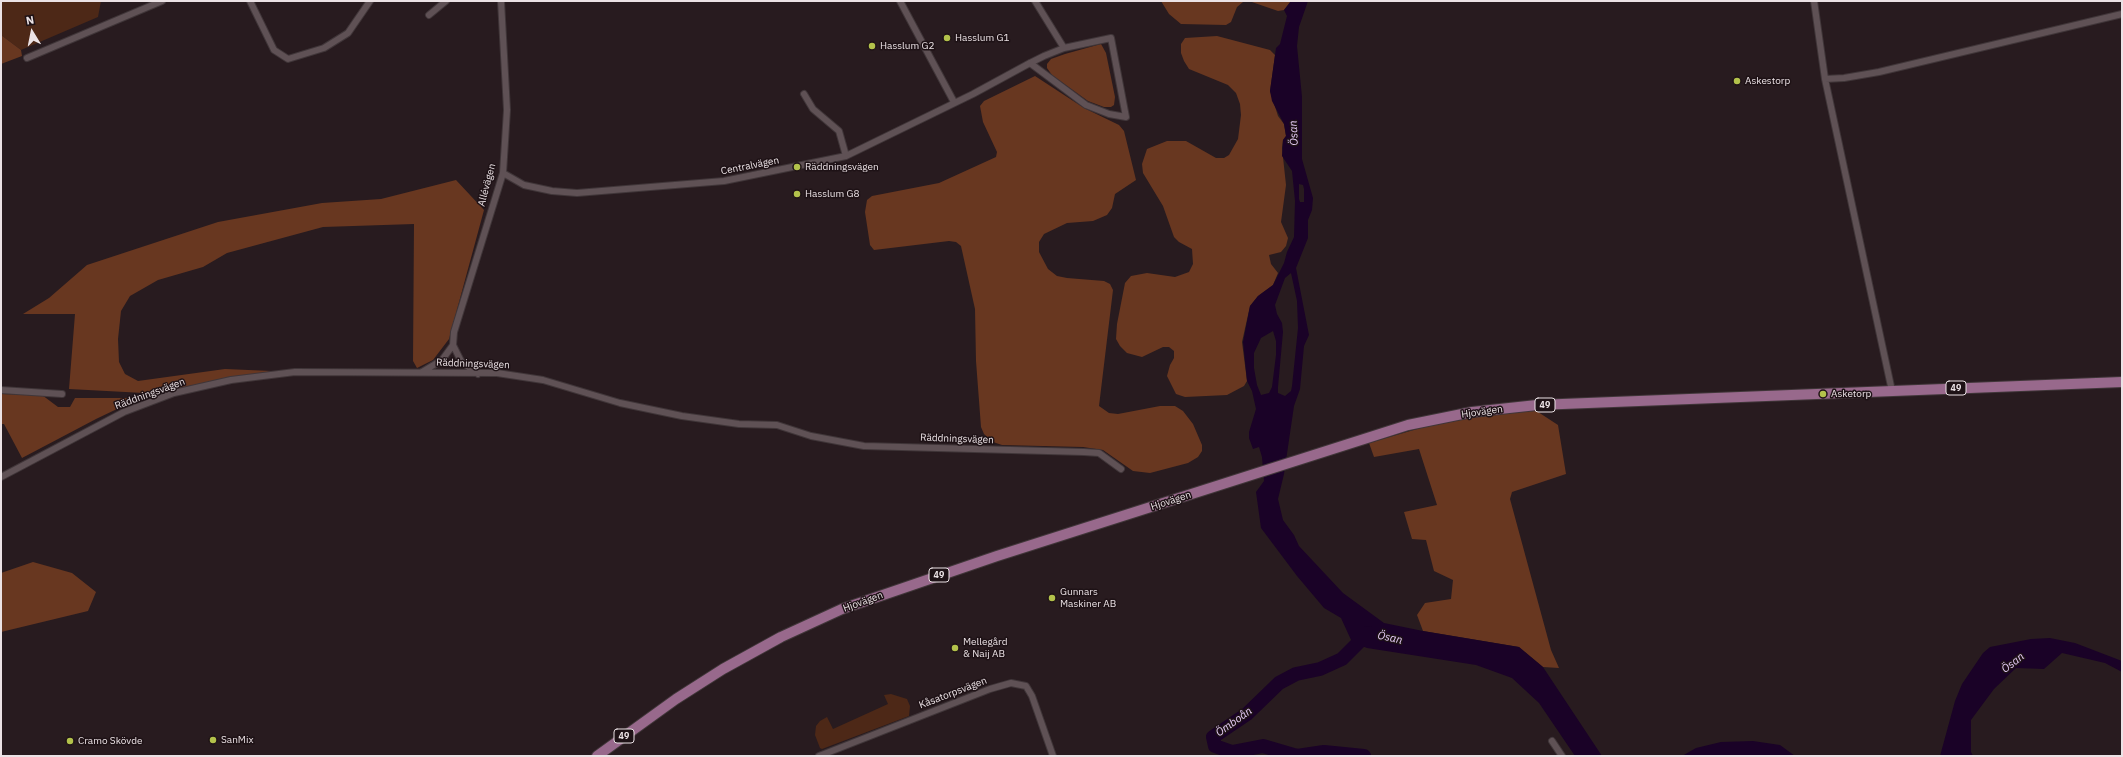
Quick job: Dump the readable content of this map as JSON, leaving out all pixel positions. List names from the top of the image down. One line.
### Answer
{"streets":{"main road":["49","Hjovägen"],"street":["Centralvägen","Allévägen","Räddningsvägen","Kåsatorpsvägen"]},"crossings":[["Centralvägen","Allévägen"],["Allévägen","Räddningsvägen"],["49","Hjovägen"]],"water":["Ösan","Ömboån"],"places":["Hasslum G1","Hasslum G2","Askestorp","Räddningsvägen","Hasslum G8","Asketorp","Gunnars Maskiner AB","Mellegård & Naij AB","SanMix","Cramo Skövde"],"north":"top"}
